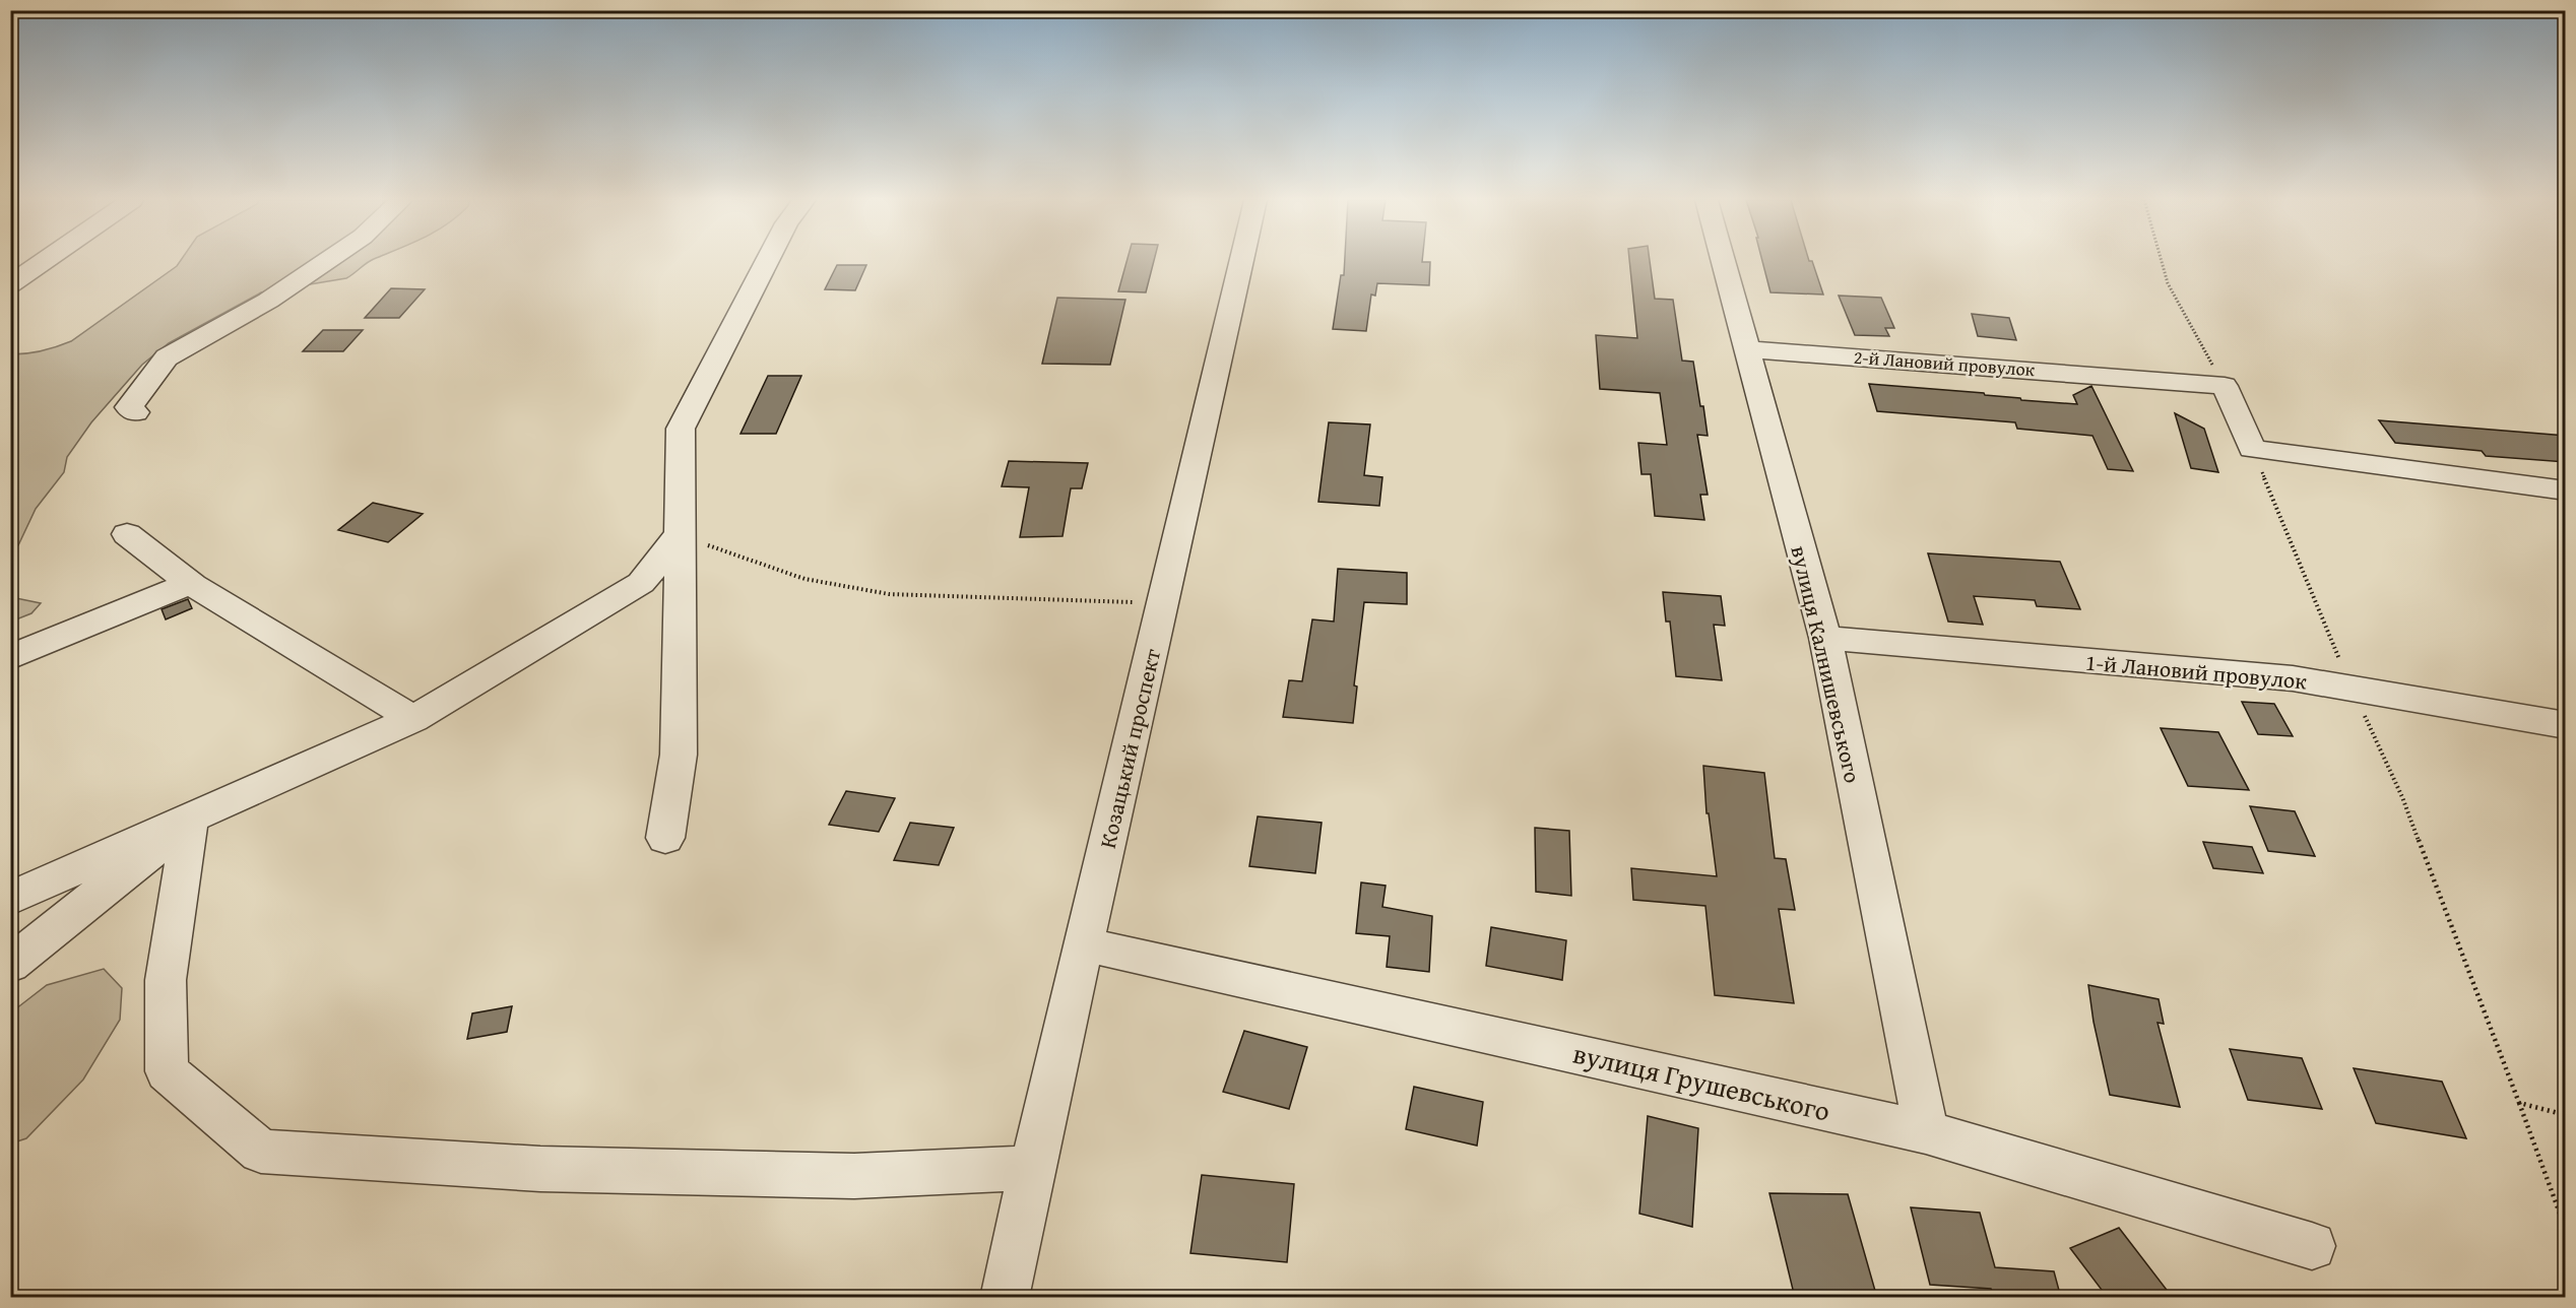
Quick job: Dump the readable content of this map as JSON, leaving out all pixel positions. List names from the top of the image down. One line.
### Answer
{"streets":{"street":["2-й Лановий провулок","вулиця Калнишевського","1-й Лановий провулок","Козацький проспект","вулиця Грушевського"]},"crossings":[["2-й Лановий провулок","вулиця Калнишевського"],["вулиця Калнишевського","1-й Лановий провулок"],["вулиця Калнишевського","вулиця Грушевського"],["Козацький проспект","вулиця Грушевського"]]}
